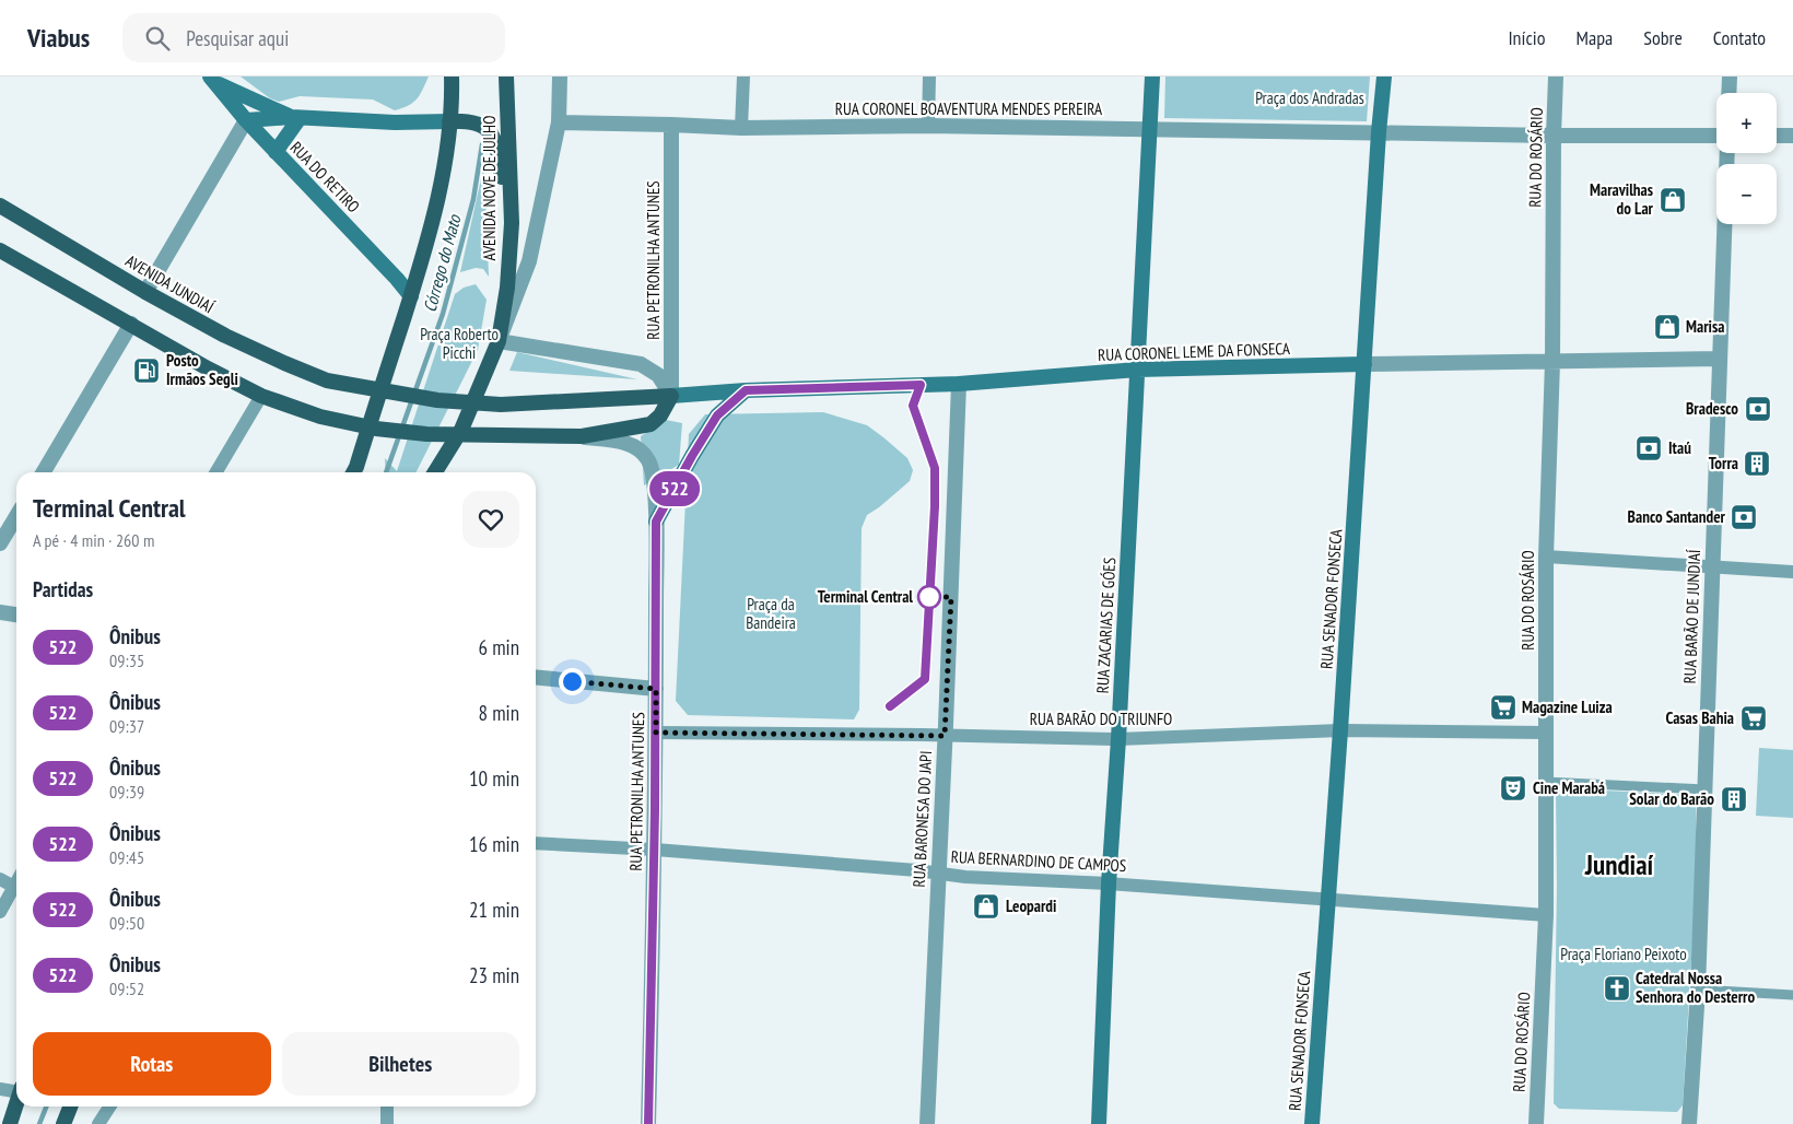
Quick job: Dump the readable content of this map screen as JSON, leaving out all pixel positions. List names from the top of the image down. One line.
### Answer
{"streets":{"main road":["RUA DO RETIRO","AVENIDA NOVE DE JULHO","AVENIDA JUNDIAÍ","RUA CORONEL LEME DA FONSECA","RUA SENADOR FONSECA","RUA ZACARIAS DE GÓES"],"street":["RUA CORONEL BOAVENTURA MENDES PEREIRA","RUA DO ROSÁRIO","RUA PETRONILHA ANTUNES","RUA BARÃO DE JUNDIAÍ","RUA BARÃO DO TRIUNFO","RUA BARONESA DO JAPI","RUA BERNARDINO DE CAMPOS"]},"crossings":[["RUA CORONEL BOAVENTURA MENDES PEREIRA","RUA DO ROSÁRIO"],["RUA CORONEL BOAVENTURA MENDES PEREIRA","RUA PETRONILHA ANTUNES"],["RUA CORONEL BOAVENTURA MENDES PEREIRA","RUA SENADOR FONSECA"],["RUA CORONEL BOAVENTURA MENDES PEREIRA","RUA ZACARIAS DE GÓES"],["RUA DO ROSÁRIO","RUA CORONEL LEME DA FONSECA"],["RUA DO ROSÁRIO","RUA BARÃO DO TRIUNFO"],["RUA DO ROSÁRIO","RUA BERNARDINO DE CAMPOS"],["RUA PETRONILHA ANTUNES","AVENIDA JUNDIAÍ"],["RUA PETRONILHA ANTUNES","RUA CORONEL LEME DA FONSECA"],["RUA PETRONILHA ANTUNES","RUA BARÃO DO TRIUNFO"],["RUA PETRONILHA ANTUNES","RUA BERNARDINO DE CAMPOS"],["AVENIDA JUNDIAÍ","RUA CORONEL LEME DA FONSECA"],["RUA CORONEL LEME DA FONSECA","RUA SENADOR FONSECA"],["RUA CORONEL LEME DA FONSECA","RUA BARÃO DE JUNDIAÍ"],["RUA CORONEL LEME DA FONSECA","RUA ZACARIAS DE GÓES"],["RUA CORONEL LEME DA FONSECA","RUA BARONESA DO JAPI"],["RUA SENADOR FONSECA","RUA BARÃO DO TRIUNFO"],["RUA SENADOR FONSECA","RUA BERNARDINO DE CAMPOS"],["RUA ZACARIAS DE GÓES","RUA BARÃO DO TRIUNFO"],["RUA ZACARIAS DE GÓES","RUA BERNARDINO DE CAMPOS"],["RUA BARÃO DO TRIUNFO","RUA BARONESA DO JAPI"],["RUA BARONESA DO JAPI","RUA BERNARDINO DE CAMPOS"]],"districts":["Jundiaí"],"water":["Córrego do Mato"],"parks":["Praça dos Andradas","Praça Roberto Picchi","Praça da Bandeira","Praça Floriano Peixoto"],"places":{"shop":["Maravilhas do Lar","Marisa","Leopardi"],"fuel station":["Posto Irmãos Segli"],"bank":["Bradesco","Itaú","Banco Santander"],"building":["Torra","Solar do Barão"],"other":["Terminal Central"],"supermarket":["Magazine Luiza","Casas Bahia"],"theatre":["Cine Marabá"],"church":["Catedral Nossa Senhora do Desterro"]},"lines":["bus line 522"],"page":{"header":"Viabus","search":"Pesquisar aqui","nav":["Início","Mapa","Sobre","Contato"],"on_map":"522","map_buttons":["+","−"],"heading":[["Terminal Central","A pé · 4 min · 260 m"],"Partidas"],"list":[{"mark":"522","name":"Ônibus","note":"09:35","value":"6 min"},{"mark":"522","name":"Ônibus","note":"09:37","value":"8 min"},{"mark":"522","name":"Ônibus","note":"09:39","value":"10 min"},{"mark":"522","name":"Ônibus","note":"09:45","value":"16 min"},{"mark":"522","name":"Ônibus","note":"09:50","value":"21 min"},{"mark":"522","name":"Ônibus","note":"09:52","value":"23 min"}],"buttons":["Rotas","Bilhetes"]}}
